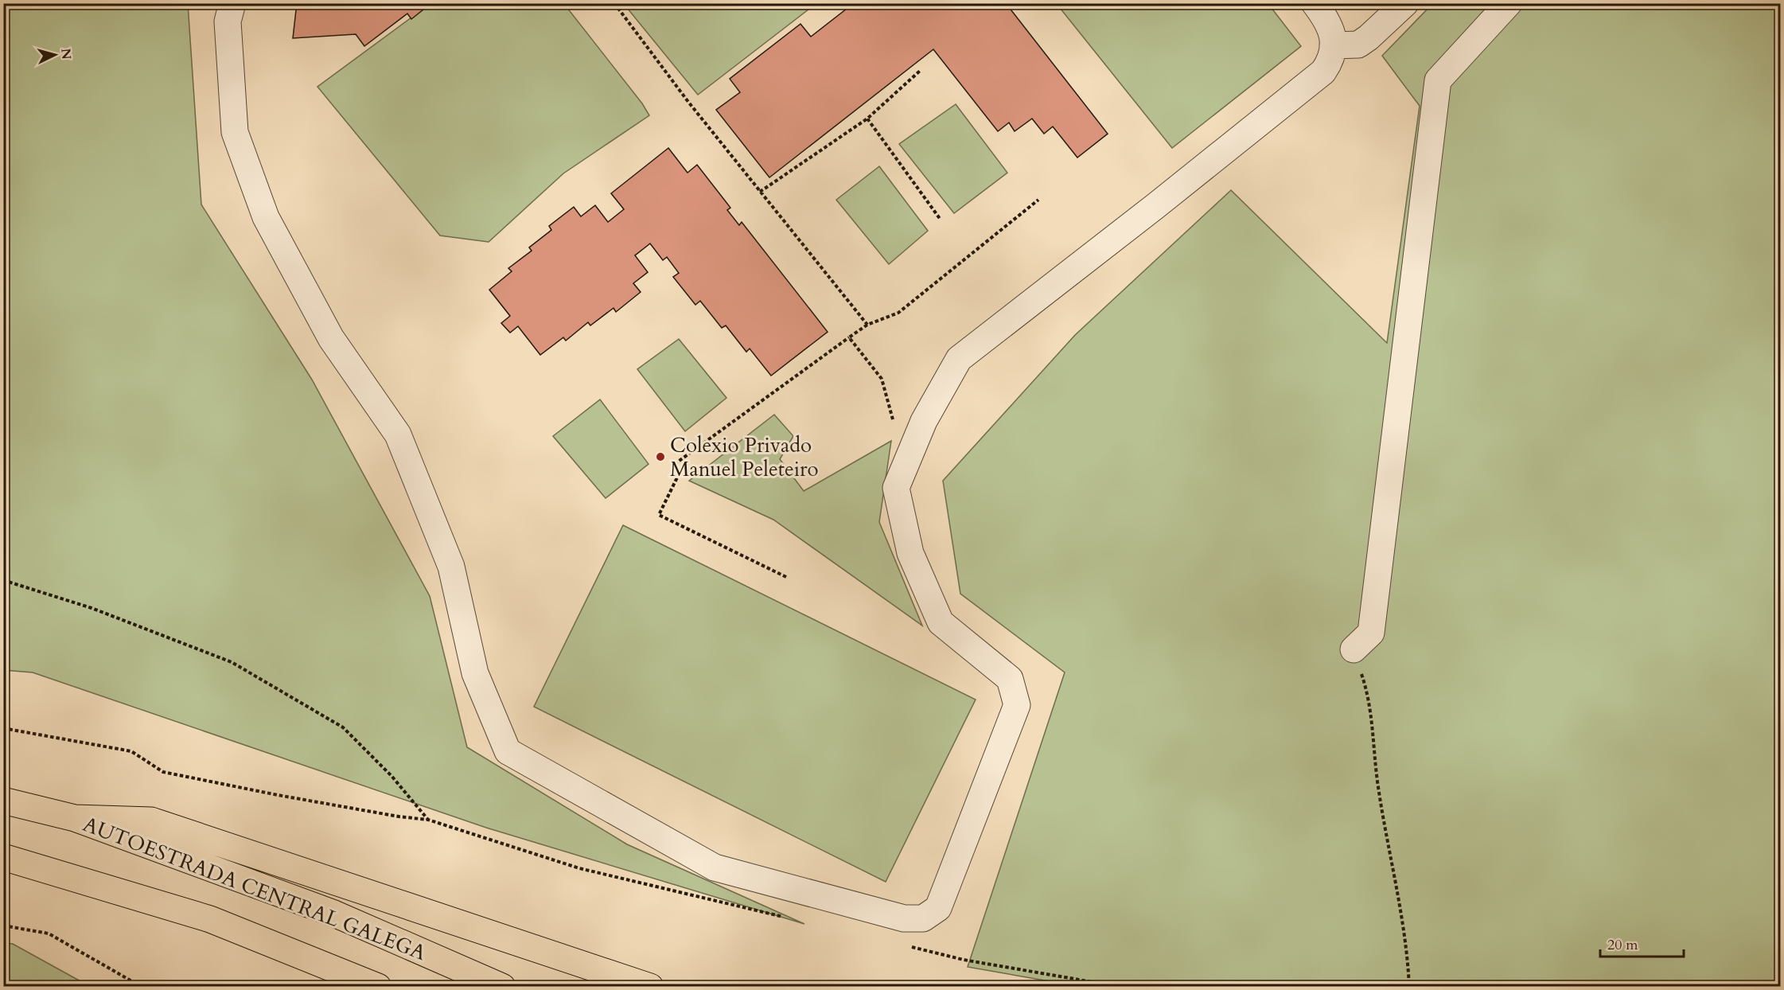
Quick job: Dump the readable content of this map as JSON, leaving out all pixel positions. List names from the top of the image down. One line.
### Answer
{"streets":{"highway":["AUTOESTRADA CENTRAL GALEGA"]},"places":["Colexio Privado Manuel Peleteiro"],"scale_bar":"20 m","north":"right"}
